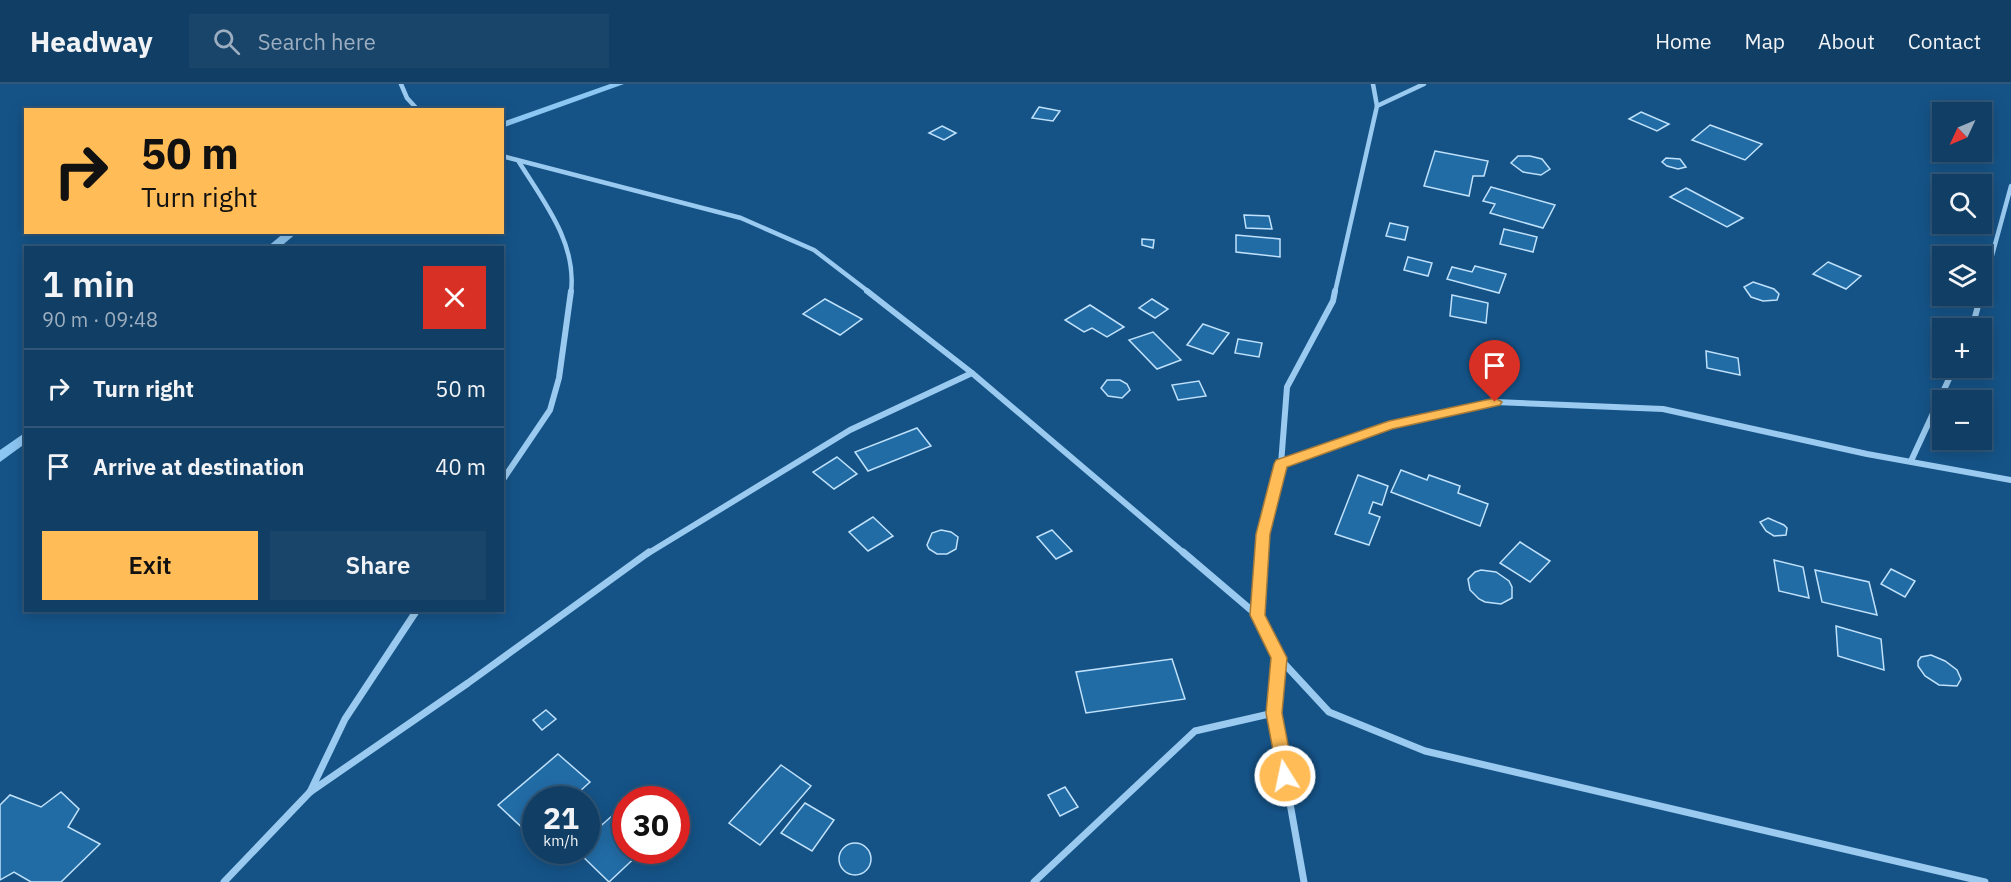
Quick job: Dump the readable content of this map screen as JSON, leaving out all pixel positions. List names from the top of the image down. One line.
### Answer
{"north":"bottom left","page":{"header":"Headway","search":"Search here","nav":["Home","Map","About","Contact"],"map_buttons":["+","−"],"turn":["50 m","Turn right"],"heading":["1 min","90 m · 09:48"],"list":[{"name":"Turn right","value":"50 m"},{"name":"Arrive at destination","value":"40 m"}],"buttons":["Exit","Share"],"speed":"21 km/h","limit":"30"}}
